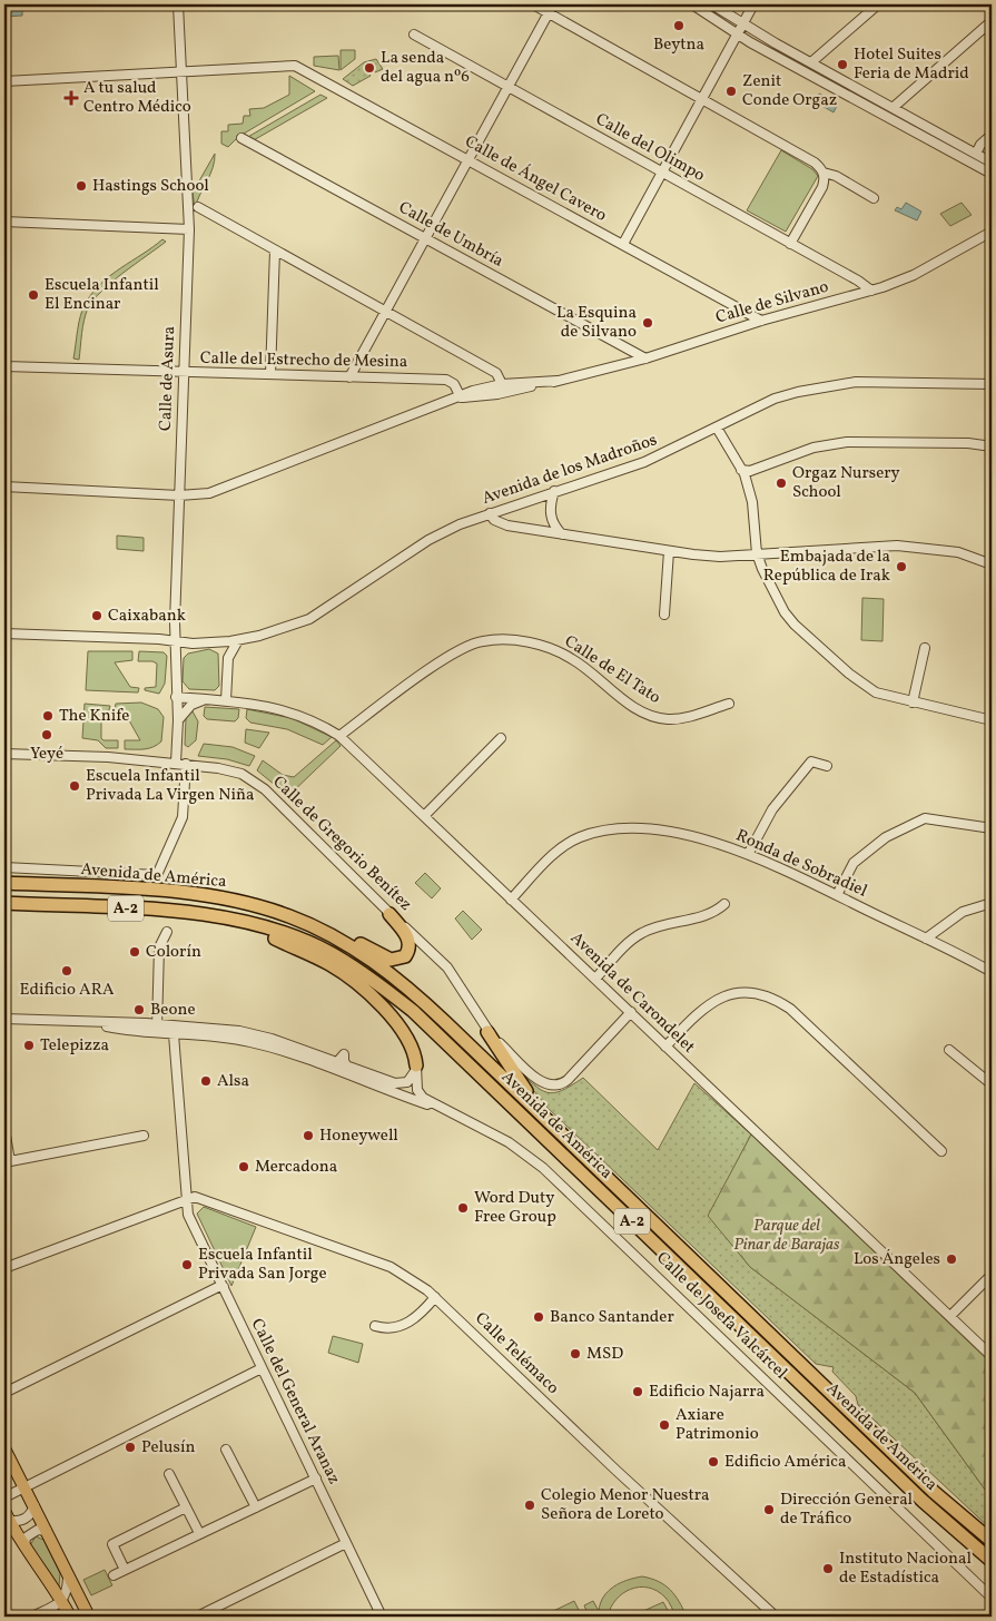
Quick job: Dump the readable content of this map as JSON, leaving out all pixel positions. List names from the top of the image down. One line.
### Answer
{"streets":{"highway":["Avenida de América","A-2"],"street":["Calle del Olimpo","Calle de Ángel Cavero","Calle de Umbría","Calle de Silvano","Calle del Estrecho de Mesina","Calle de Asura","Avenida de los Madroños","Calle de El Tato","Calle de Gregorio Benítez","Ronda de Sobradiel","Avenida de Carondelet","Calle de Josefa Valcárcel","Calle Telémaco","Calle del General Aranaz"]},"crossings":[["Calle del Olimpo","Calle de Silvano"],["Calle de Ángel Cavero","Calle de Silvano"],["Calle de Ángel Cavero","Calle de Asura"],["Calle de Umbría","Calle de Silvano"],["Calle de Silvano","Calle del Estrecho de Mesina"],["Calle de Silvano","Calle de Asura"],["Calle del Estrecho de Mesina","Calle de Asura"],["Calle de Asura","Avenida de los Madroños"],["Calle de Asura","Calle de Gregorio Benítez"],["Calle de Asura","Avenida de Carondelet"],["Calle de El Tato","Avenida de Carondelet"],["Calle de Gregorio Benítez","Avenida de Carondelet"],["Ronda de Sobradiel","Avenida de Carondelet"],["Calle de Josefa Valcárcel","Calle del General Aranaz"],["Calle Telémaco","Calle del General Aranaz"]],"parks":["Parque del Pinar de Barajas"],"places":{"other":["Beytna","Hotel Suites Feria de Madrid","La senda del agua nº6","Zenit Conde Orgaz","Hastings School","Escuela Infantil El Encinar","La Esquina de Silvano","Orgaz Nursery School","Embajada de la República de Irak","Caixabank","The Knife","Yeyé","Escuela Infantil Privada La Virgen Niña","Colorín","Edificio ARA","Beone","Telepizza","Alsa","Honeywell","Mercadona","Word Duty Free Group","Los Ángeles","Escuela Infantil Privada San Jorge","Banco Santander","MSD","Edificio Najarra","Axiare Patrimonio","Pelusín","Edificio América","Colegio Menor Nuestra Señora de Loreto","Dirección General de Tráfico","Instituto Nacional de Estadística"],"health":["A tu salud Centro Médico"]}}
